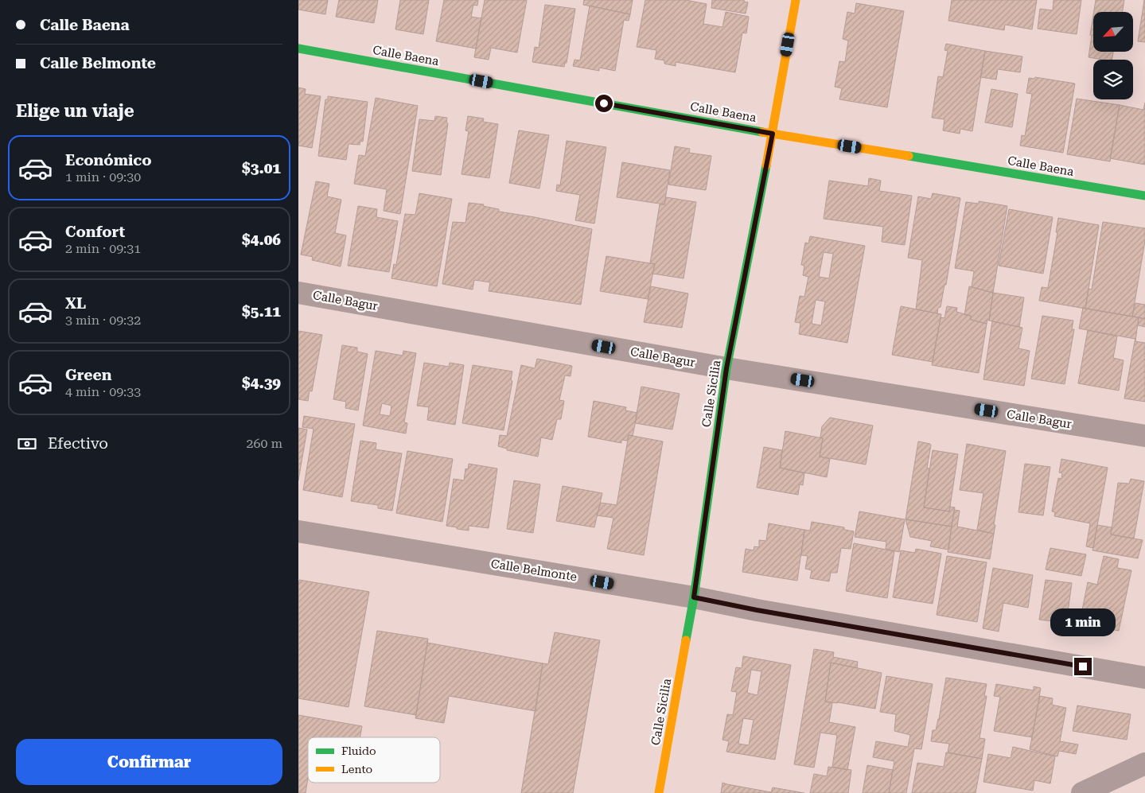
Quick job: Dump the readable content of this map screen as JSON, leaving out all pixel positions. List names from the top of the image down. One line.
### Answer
{"streets":{"street":["Calle Baena","Calle Bagur","Calle Sicilia","Calle Belmonte"]},"crossings":[["Calle Baena","Calle Sicilia"],["Calle Bagur","Calle Sicilia"],["Calle Sicilia","Calle Belmonte"]],"legend":["Fluido","Lento"],"north":"bottom left","page":{"banner":["Calle Baena","Calle Belmonte"],"heading":"Elige un viaje","list":[{"name":"Económico","note":"1 min · 09:30","value":"$3.01"},{"name":"Confort","note":"2 min · 09:31","value":"$4.06"},{"name":"XL","note":"3 min · 09:32","value":"$5.11"},{"name":"Green","note":"4 min · 09:33","value":"$4.39"}],"pay":["Efectivo","260 m"],"bubble":"1 min","buttons":"Confirmar"}}
